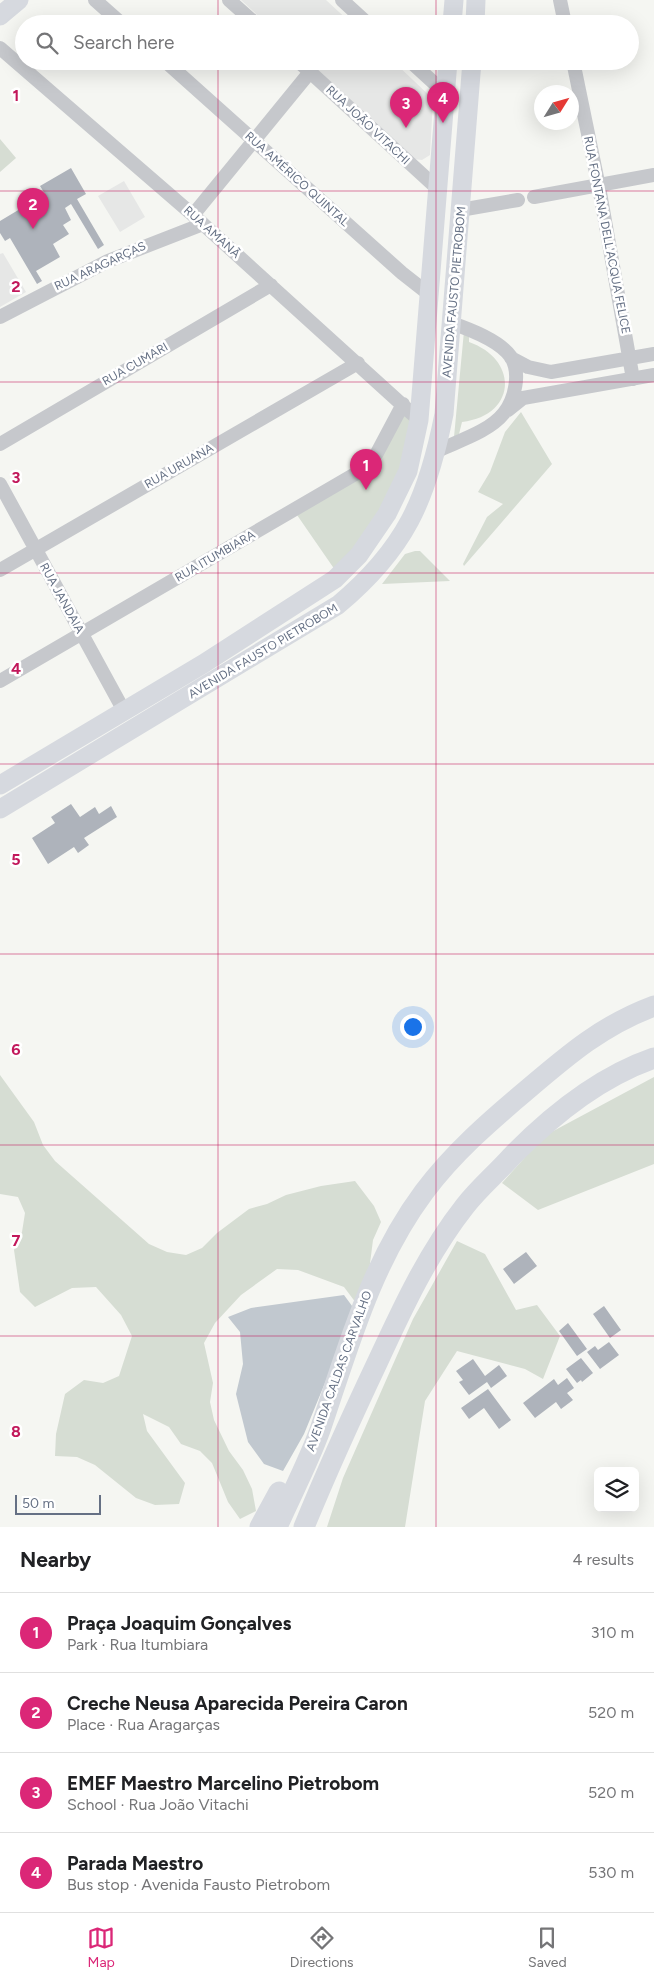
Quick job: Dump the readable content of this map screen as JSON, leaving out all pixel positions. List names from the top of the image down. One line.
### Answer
{"streets":{"main road":["AVENIDA FAUSTO PIETROBOM","AVENIDA CALDAS CARVALHO"],"street":["RUA JOÃO VITACHI","RUA AMÉRICO QUINTAL","RUA AMANÃ","RUA FONTANA DELL'ACQUA FELICE","RUA ARAGARÇAS","RUA CUMARI","RUA URUANA","RUA ITUMBIARA","RUA JANDAIA"]},"crossings":[["RUA JOÃO VITACHI","AVENIDA FAUSTO PIETROBOM"],["RUA AMÉRICO QUINTAL","AVENIDA FAUSTO PIETROBOM"],["RUA AMANÃ","RUA ARAGARÇAS"],["RUA AMANÃ","AVENIDA FAUSTO PIETROBOM"],["RUA AMANÃ","RUA CUMARI"],["RUA AMANÃ","RUA URUANA"],["RUA AMANÃ","RUA ITUMBIARA"],["AVENIDA FAUSTO PIETROBOM","RUA JANDAIA"],["RUA URUANA","RUA JANDAIA"],["RUA ITUMBIARA","RUA JANDAIA"]],"scale_bar":"50 m","north":"top right","page":{"search":"Search here","pins":["4","3","2","1"],"scale":"50 m","heading":["Nearby","4 results"],"list":[{"mark":"1","name":"Praça Joaquim Gonçalves","note":"Park · Rua Itumbiara","value":"310 m"},{"mark":"2","name":"Creche Neusa Aparecida Pereira Caron","note":"Place · Rua Aragarças","value":"520 m"},{"mark":"3","name":"EMEF Maestro Marcelino Pietrobom","note":"School · Rua João Vitachi","value":"520 m"},{"mark":"4","name":"Parada Maestro","note":"Bus stop · Avenida Fausto Pietrobom","value":"530 m"}],"nav":["Map","Directions","Saved"]},"grid":{"rows":["1","2","3","4","5","6","7","8"]}}
